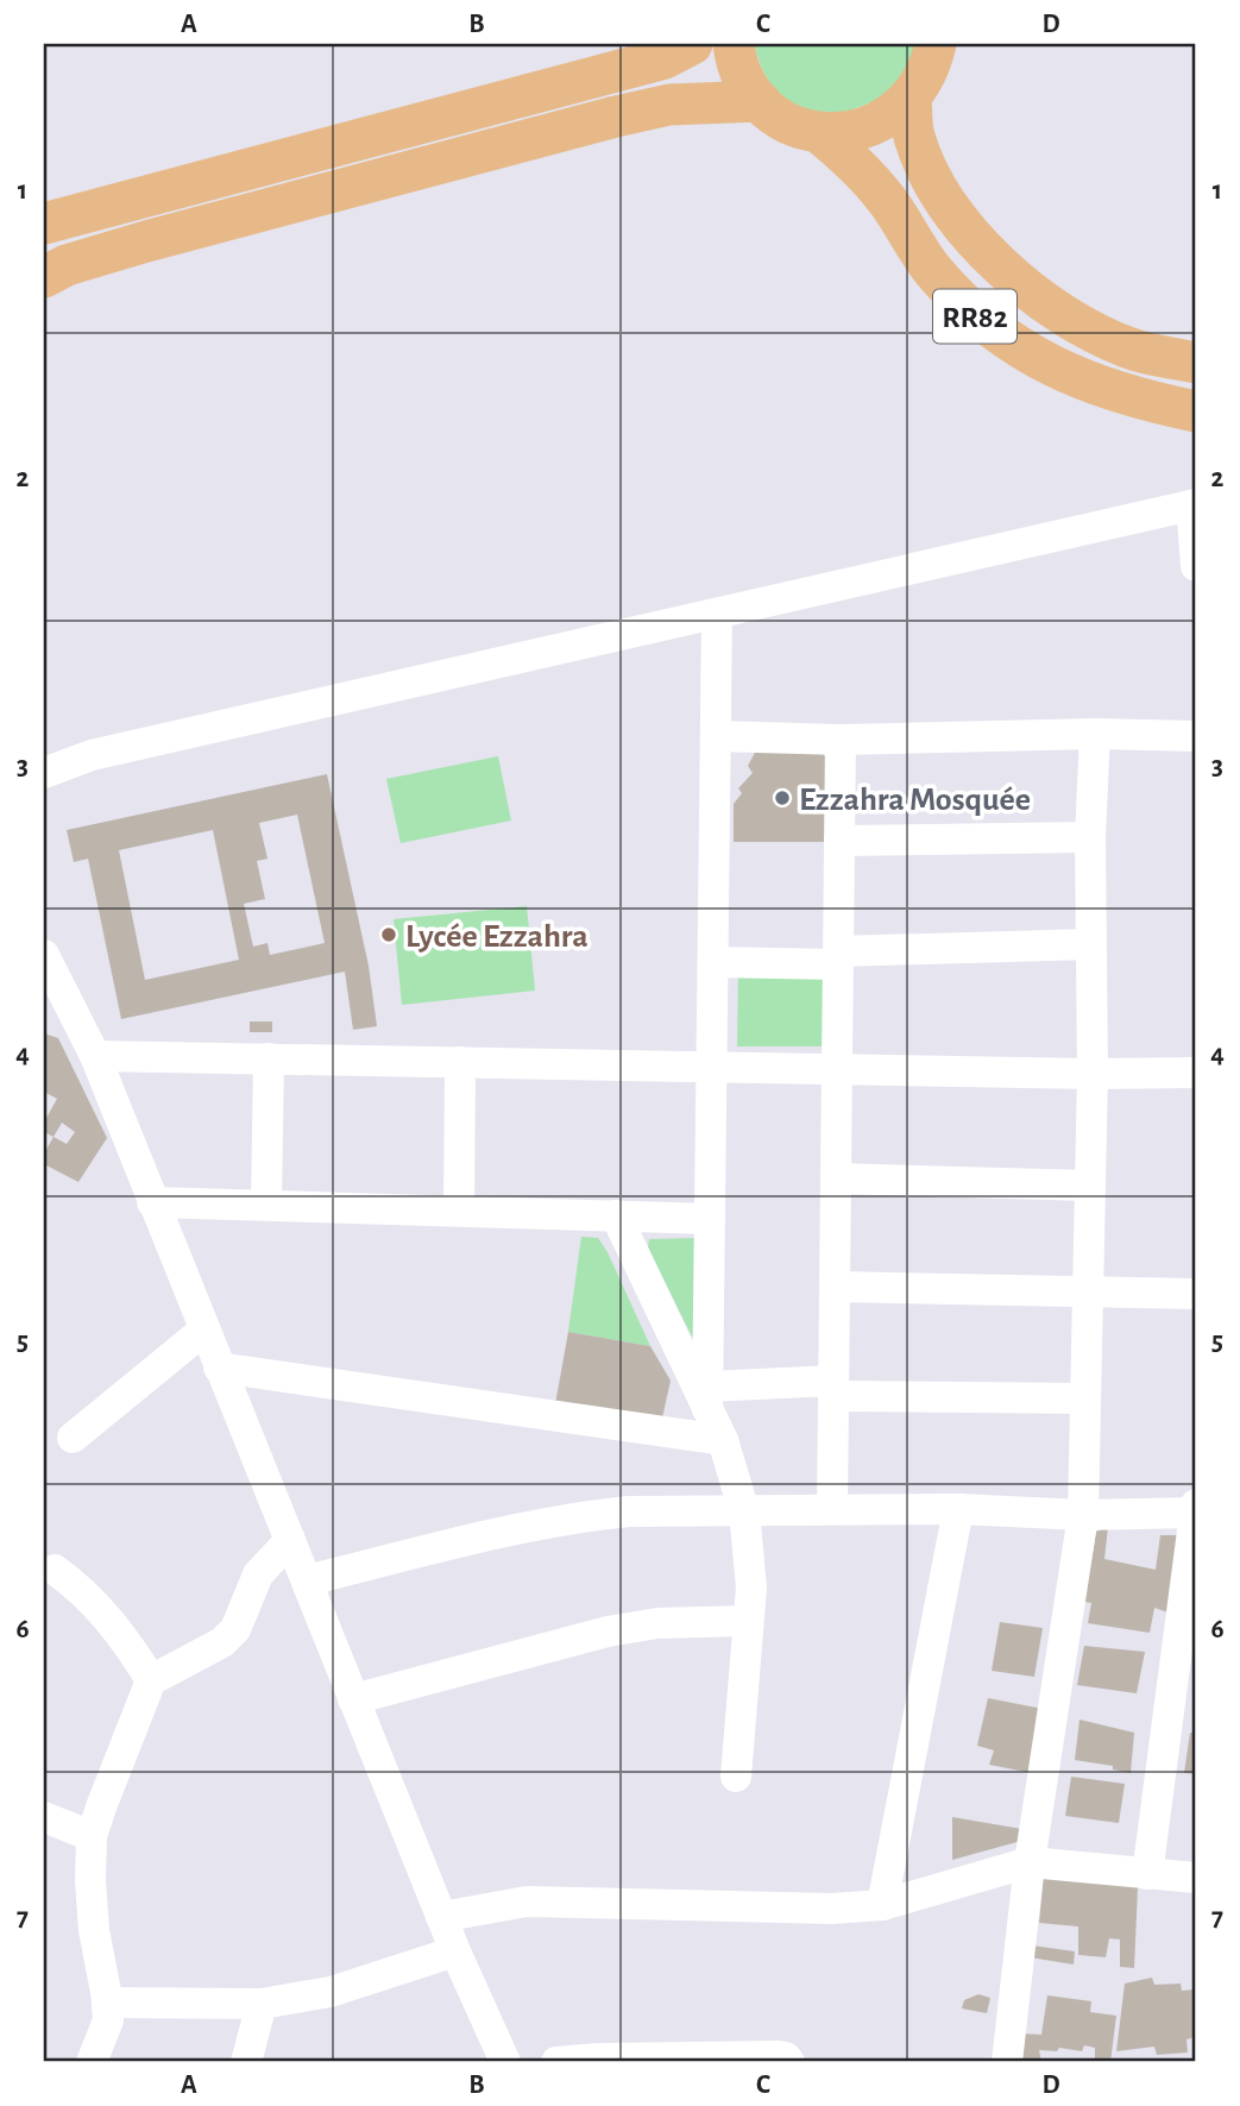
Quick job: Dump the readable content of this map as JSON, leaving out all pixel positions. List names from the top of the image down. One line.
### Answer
{"streets":{"main road":["RR82"]},"places":["Ezzahra Mosquée","Lycée Ezzahra"],"grid":{"columns":["A","B","C","D"],"rows":["1","2","3","4","5","6","7"]}}
